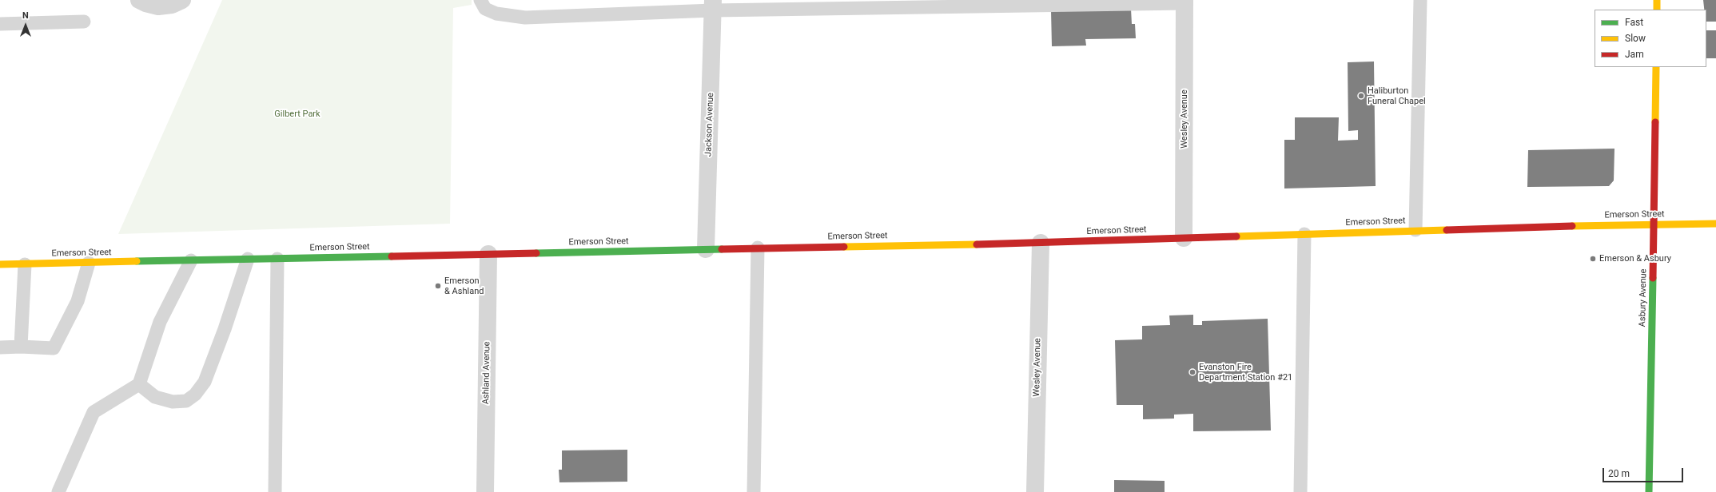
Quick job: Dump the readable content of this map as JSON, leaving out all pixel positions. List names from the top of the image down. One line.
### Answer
{"streets":{"main road":["Emerson Street","Asbury Avenue"],"street":["Wesley Avenue","Jackson Avenue","Ashland Avenue"]},"crossings":[["Wesley Avenue","Emerson Street"],["Jackson Avenue","Emerson Street"],["Emerson Street","Asbury Avenue"],["Emerson Street","Ashland Avenue"]],"parks":["Gilbert Park"],"places":["Haliburton Funeral Chapel","Emerson & Asbury","Emerson & Ashland","Evanston Fire Department Station #21"],"legend":["Fast","Slow","Jam"],"scale_bar":"20 m","north":"top"}
